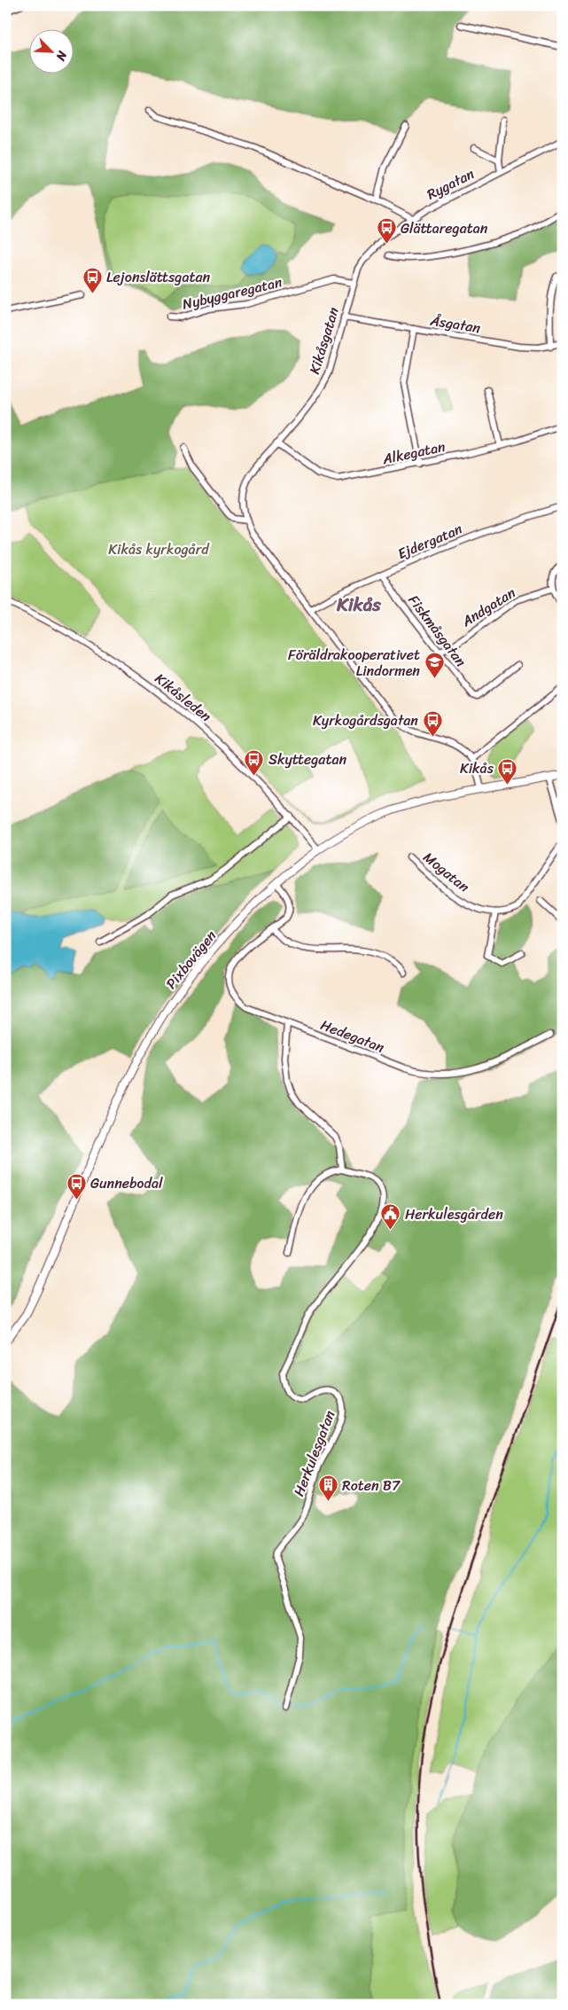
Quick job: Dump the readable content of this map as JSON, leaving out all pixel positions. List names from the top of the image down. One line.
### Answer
{"streets":{"street":["Rygatan","Nybyggaregatan","Åsgatan","Kikåsgatan","Alkegatan","Ejdergatan","Andgatan","Fiskmåsgatan","Kikåsleden","Mogatan","Pixbovägen","Hedegatan","Herkulesgatan"]},"crossings":[["Rygatan","Kikåsgatan"],["Nybyggaregatan","Kikåsgatan"],["Åsgatan","Kikåsgatan"],["Kikåsgatan","Alkegatan"],["Ejdergatan","Fiskmåsgatan"],["Andgatan","Fiskmåsgatan"],["Kikåsleden","Pixbovägen"],["Pixbovägen","Hedegatan"]],"districts":["Kikås"],"parks":["Kikås kyrkogård"],"places":{"bus stop":["Glättaregatan","Lejonslättsgatan","Kyrkogårdsgatan","Skyttegatan","Kikås","Gunnebodal"],"school or university":["Föräldrakooperativet Lindormen"],"public building":["Herkulesgården"],"building":["Roten B7"]},"north":"bottom right"}
